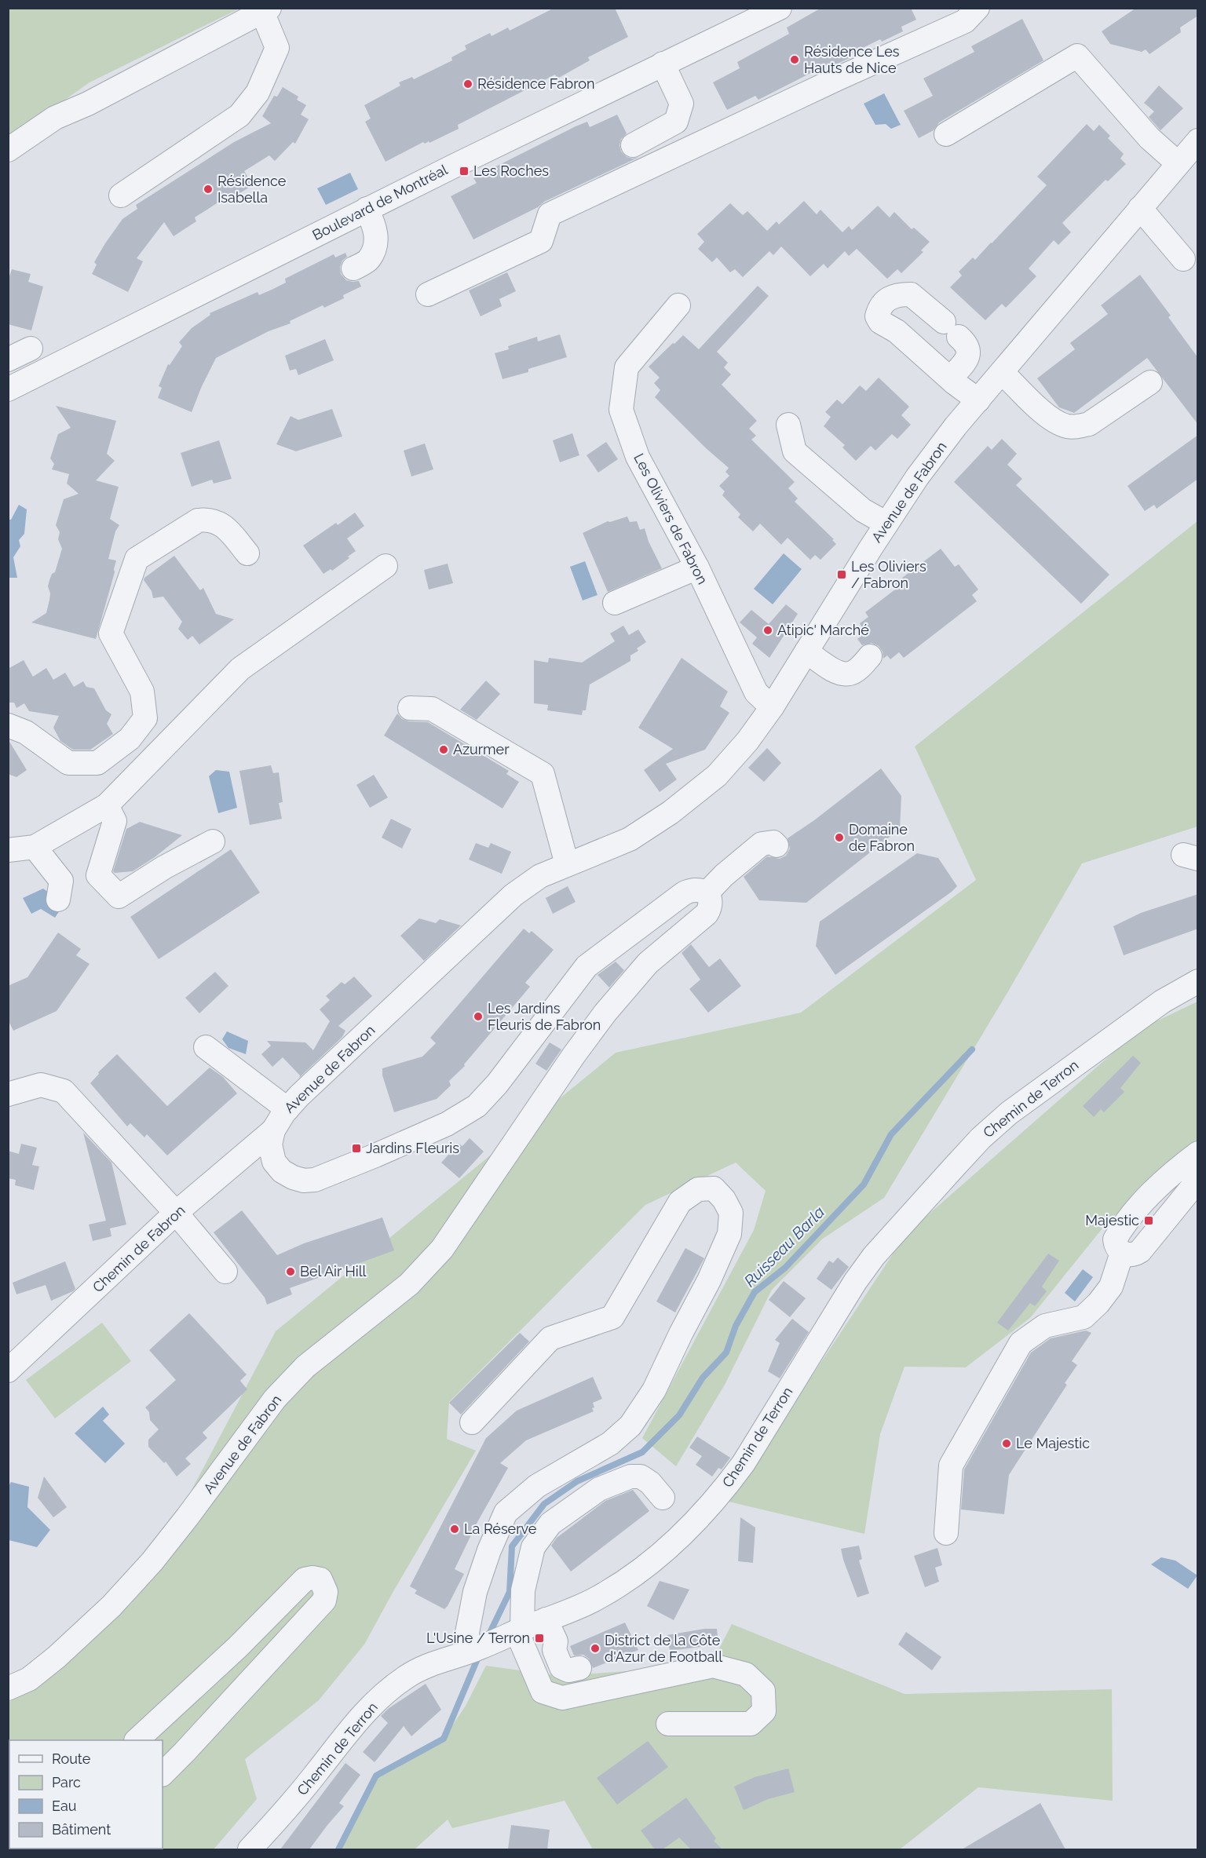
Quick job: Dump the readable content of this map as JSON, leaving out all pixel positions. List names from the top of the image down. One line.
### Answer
{"streets":{"street":["Boulevard de Montréal","Avenue de Fabron","Les Oliviers de Fabron","Chemin de Terron","Chemin de Fabron"]},"crossings":[["Avenue de Fabron","Les Oliviers de Fabron"],["Avenue de Fabron","Chemin de Fabron"]],"water":["Ruisseau Barla"],"places":{"other":["Résidence Les Hauts de Nice","Résidence Fabron","Résidence Isabella","Atipic' Marché","Azurmer","Domaine de Fabron","Les Jardins Fleuris de Fabron","Bel Air Hill","Le Majestic","La Réserve","District de la Côte d'Azur de Football"],"transit":["Les Roches","Les Oliviers / Fabron","Jardins Fleuris","Majestic","L'Usine / Terron"]},"legend":["Route","Parc","Eau","Bâtiment"]}
